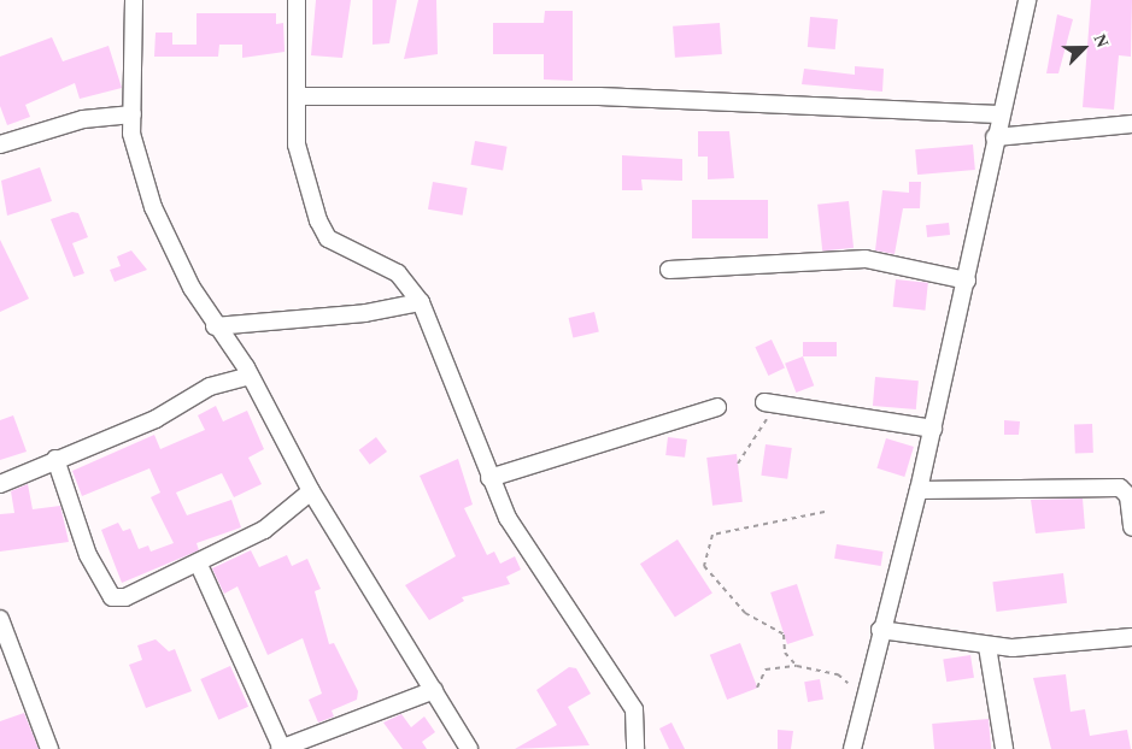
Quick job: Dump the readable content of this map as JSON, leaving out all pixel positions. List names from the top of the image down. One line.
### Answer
{"north":"top right"}
